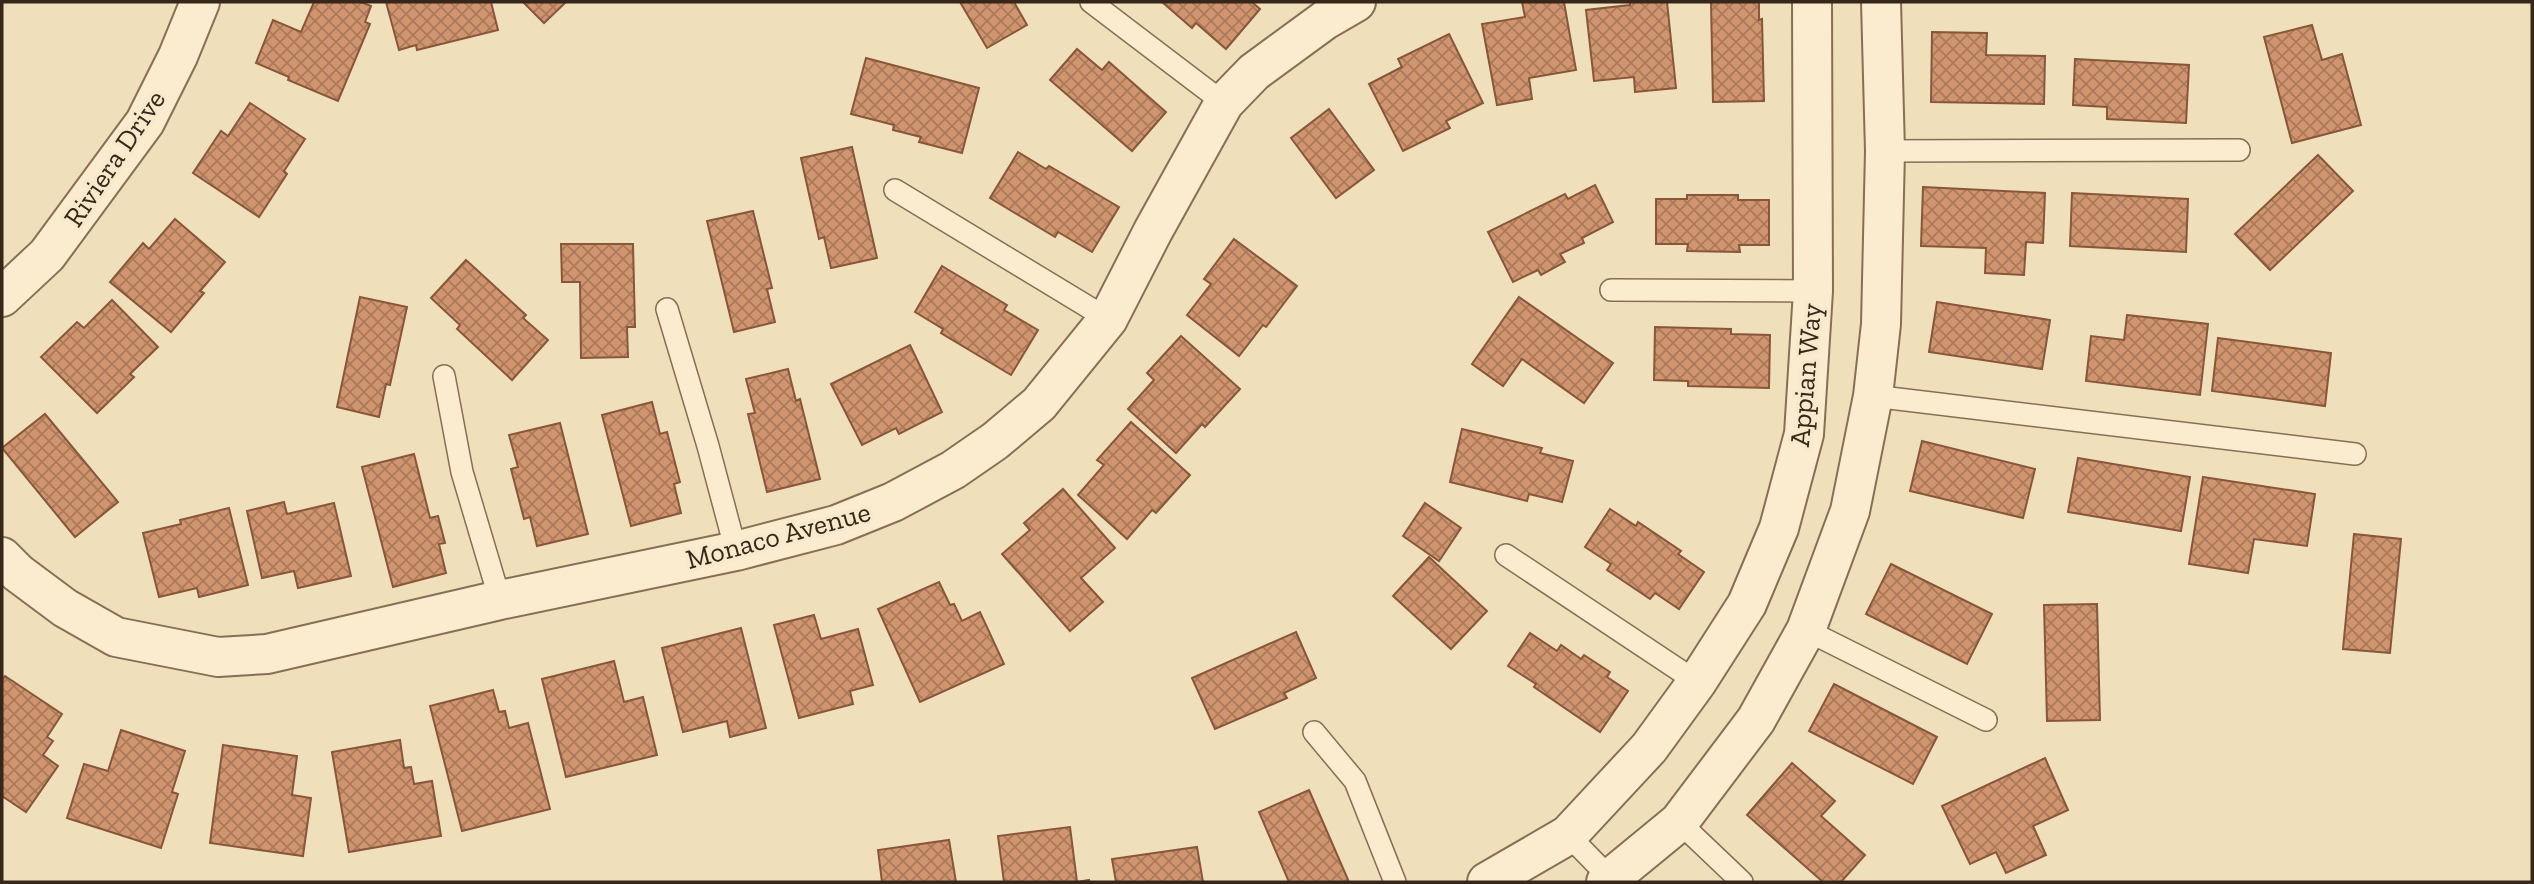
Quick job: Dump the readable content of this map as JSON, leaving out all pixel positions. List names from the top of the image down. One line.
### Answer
{"streets":{"street":["Riviera Drive","Appian Way","Monaco Avenue"]}}
